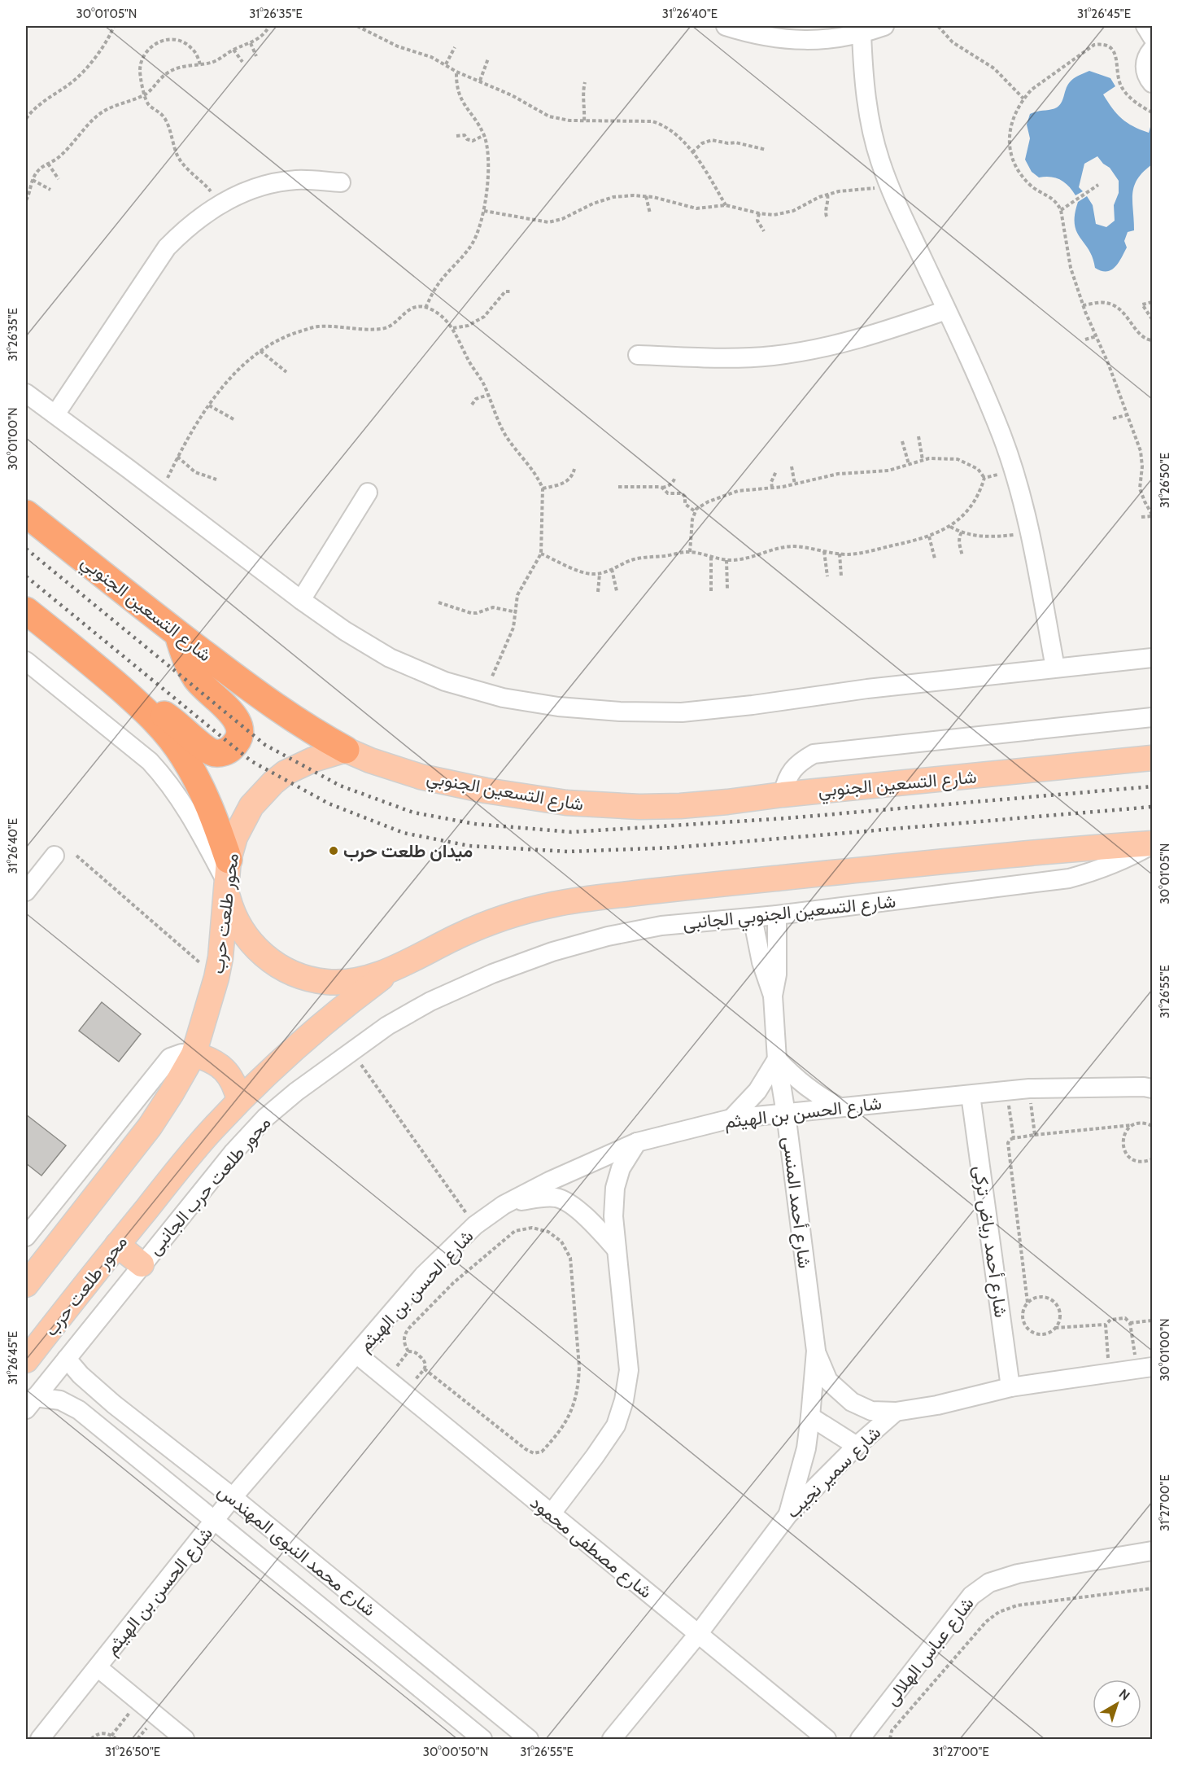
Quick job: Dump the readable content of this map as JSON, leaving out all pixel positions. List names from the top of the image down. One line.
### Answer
{"streets":{"highway":["شارع التسعين الجنوبي"],"main road":["محور طلعت حرب"],"street":["شارع التسعين الجنوبي الجانبى","شارع الحسن بن الهيثم","محور طلعت حرب الجانبى","شارع أحمد المنسى","شارع أحمد رياض تركى","شارع سمير نجيب","شارع مصطفى محمود","شارع محمد النبوى المهندس","شارع عباس الهلالى"]},"crossings":[["شارع التسعين الجنوبي","محور طلعت حرب"],["شارع التسعين الجنوبي الجانبى","محور طلعت حرب الجانبى"],["شارع التسعين الجنوبي الجانبى","شارع أحمد المنسى"],["شارع الحسن بن الهيثم","شارع أحمد المنسى"],["شارع الحسن بن الهيثم","شارع أحمد رياض تركى"],["شارع الحسن بن الهيثم","شارع مصطفى محمود"],["شارع الحسن بن الهيثم","شارع محمد النبوى المهندس"],["محور طلعت حرب الجانبى","شارع محمد النبوى المهندس"],["شارع أحمد المنسى","شارع سمير نجيب"],["شارع أحمد رياض تركى","شارع سمير نجيب"],["شارع سمير نجيب","شارع مصطفى محمود"]],"places":["ميدان طلعت حرب"],"north":"top right","coordinates":["30°01'05\"N","31°26'35\"E","31°26'40\"E","31°26'45\"E","30°01'00\"N","31°26'50\"E","31°26'55\"E","31°27'00\"E","30°00'50\"N"]}
